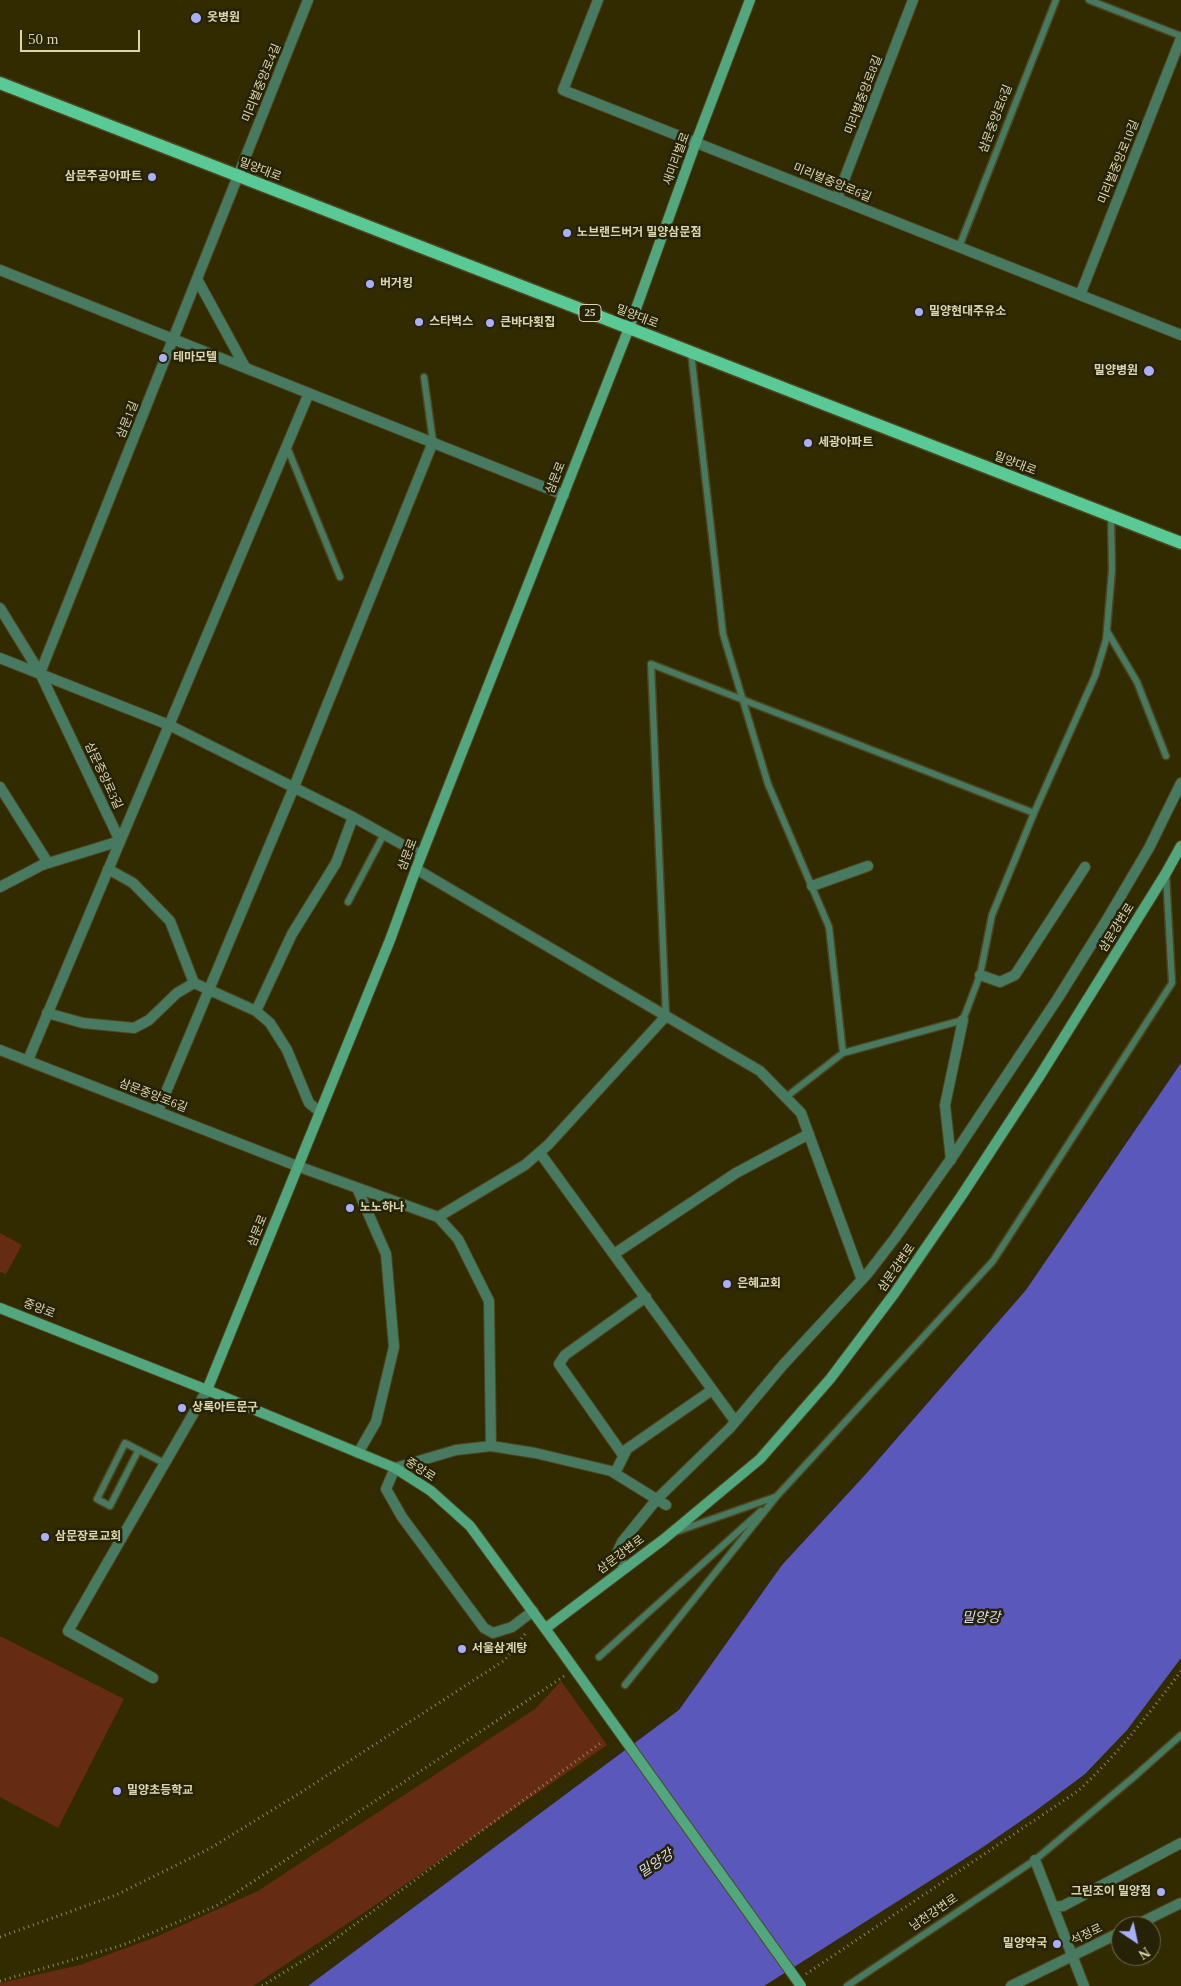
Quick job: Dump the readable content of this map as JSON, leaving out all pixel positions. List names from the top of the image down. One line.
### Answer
{"streets":{"main road":["밀양대로","25"],"street":["미리벌중앙로4길","미리벌중앙로8길","삼문중앙로6길","새미리벌로","미리벌중앙로10길","미리벌중앙로6길","삼문1길","삼문로","삼문중앙로3길","삼문강변로","중앙로","석정로"],"lane":["남천강변로"]},"crossings":[["미리벌중앙로4길","밀양대로"],["미리벌중앙로4길","삼문1길"],["미리벌중앙로8길","미리벌중앙로6길"],["삼문중앙로6길","미리벌중앙로6길"],["삼문중앙로6길","삼문로"],["새미리벌로","밀양대로"],["새미리벌로","미리벌중앙로6길"],["새미리벌로","삼문로"],["미리벌중앙로10길","미리벌중앙로6길"],["밀양대로","삼문1길"],["밀양대로","삼문로"],["삼문1길","삼문중앙로3길"],["삼문로","중앙로"],["삼문강변로","중앙로"]],"water":["밀양강"],"places":["옷병원","삼문주공아파트","노브랜드버거 밀양삼문점","버거킹","밀양현대주유소","스타벅스","큰바다횟집","테마모텔","밀양병원","세광아파트","노노하나","은혜교회","상록아트문구","삼문장로교회","서울삼계탕","밀양초등학교","그린조이 밀양점","밀양약국"],"scale_bar":"50 m","north":"bottom right"}
